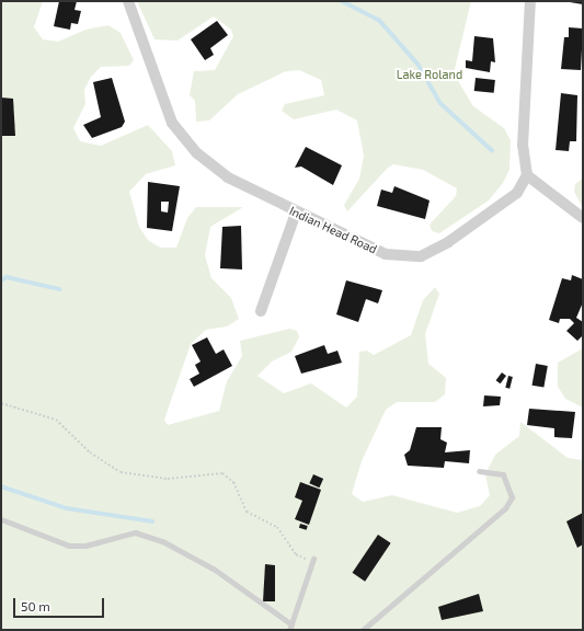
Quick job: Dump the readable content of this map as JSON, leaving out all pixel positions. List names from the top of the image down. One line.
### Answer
{"streets":{"street":["Indian Head Road"]},"parks":["Lake Roland"],"scale_bar":"50 m"}
